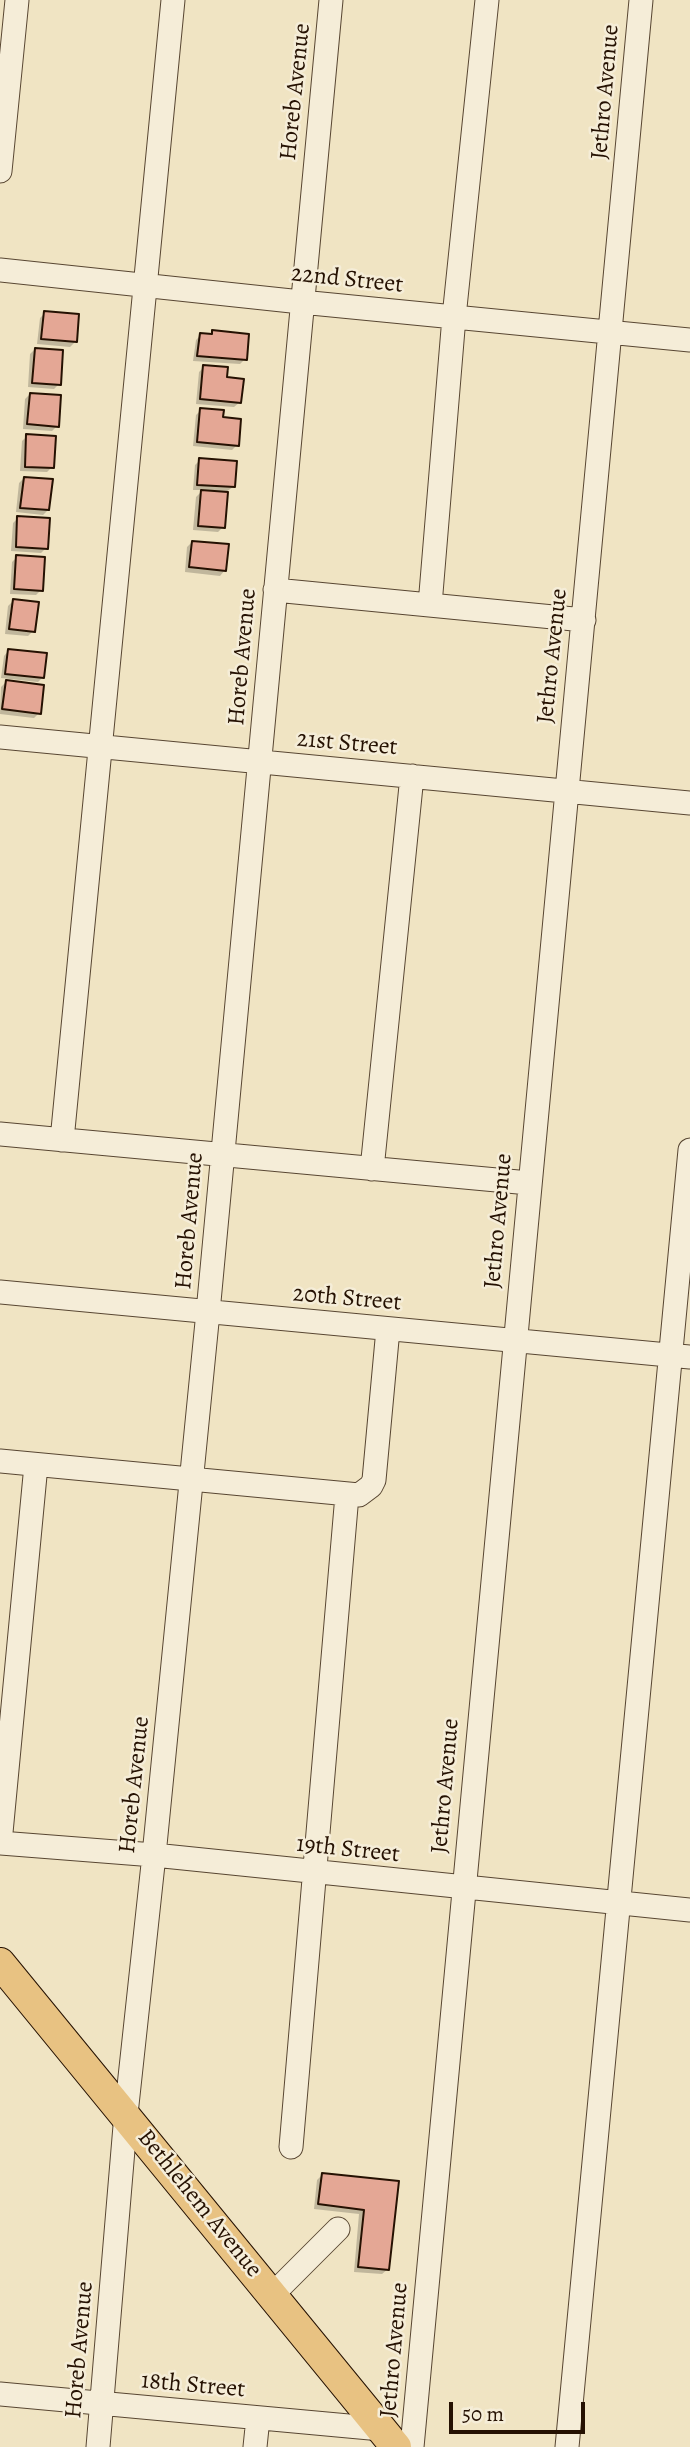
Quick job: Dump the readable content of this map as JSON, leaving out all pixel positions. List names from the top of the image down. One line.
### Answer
{"streets":{"main road":["Bethlehem Avenue"],"street":["Horeb Avenue","Jethro Avenue","22nd Street","21st Street","20th Street","19th Street","18th Street"]},"crossings":[["Horeb Avenue","22nd Street"],["Horeb Avenue","21st Street"],["Horeb Avenue","20th Street"],["Horeb Avenue","19th Street"],["Horeb Avenue","Bethlehem Avenue"],["Horeb Avenue","18th Street"],["Jethro Avenue","22nd Street"],["Jethro Avenue","21st Street"],["Jethro Avenue","20th Street"],["Jethro Avenue","19th Street"],["Bethlehem Avenue","18th Street"]],"scale_bar":"50 m"}
